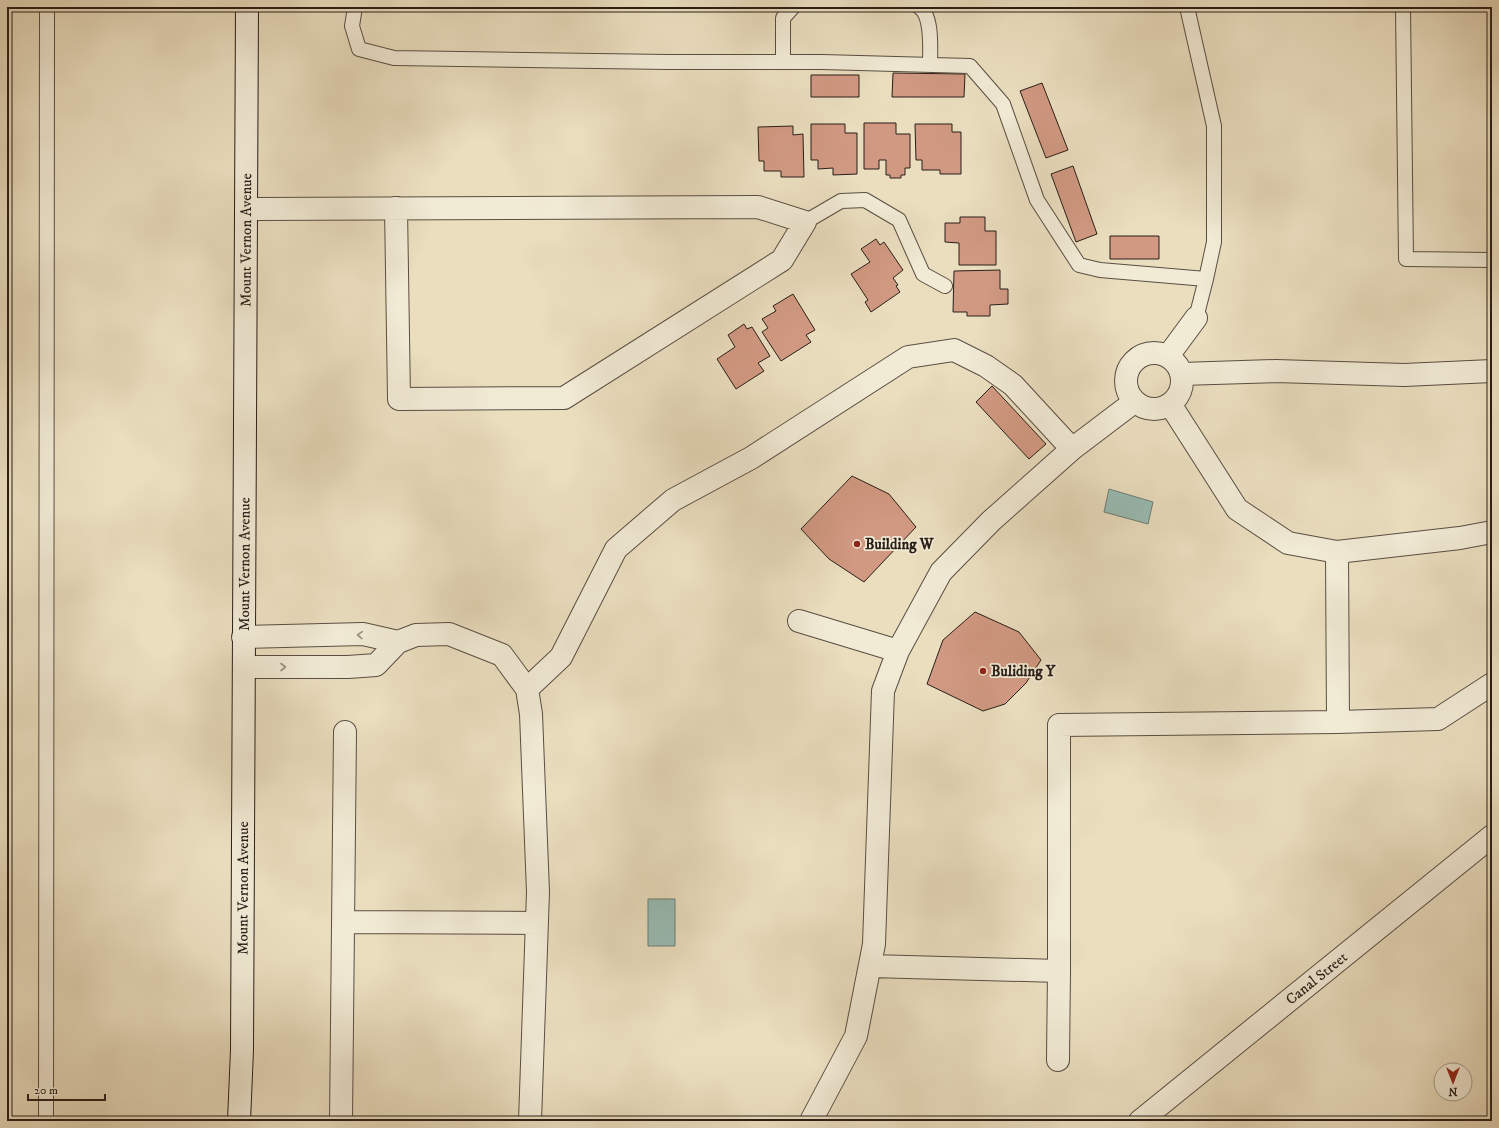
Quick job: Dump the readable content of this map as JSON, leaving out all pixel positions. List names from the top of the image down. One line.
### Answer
{"streets":{"street":["Mount Vernon Avenue","Canal Street"]},"places":["Building W","Buliding Y"],"scale_bar":"20 m","north":"bottom"}
